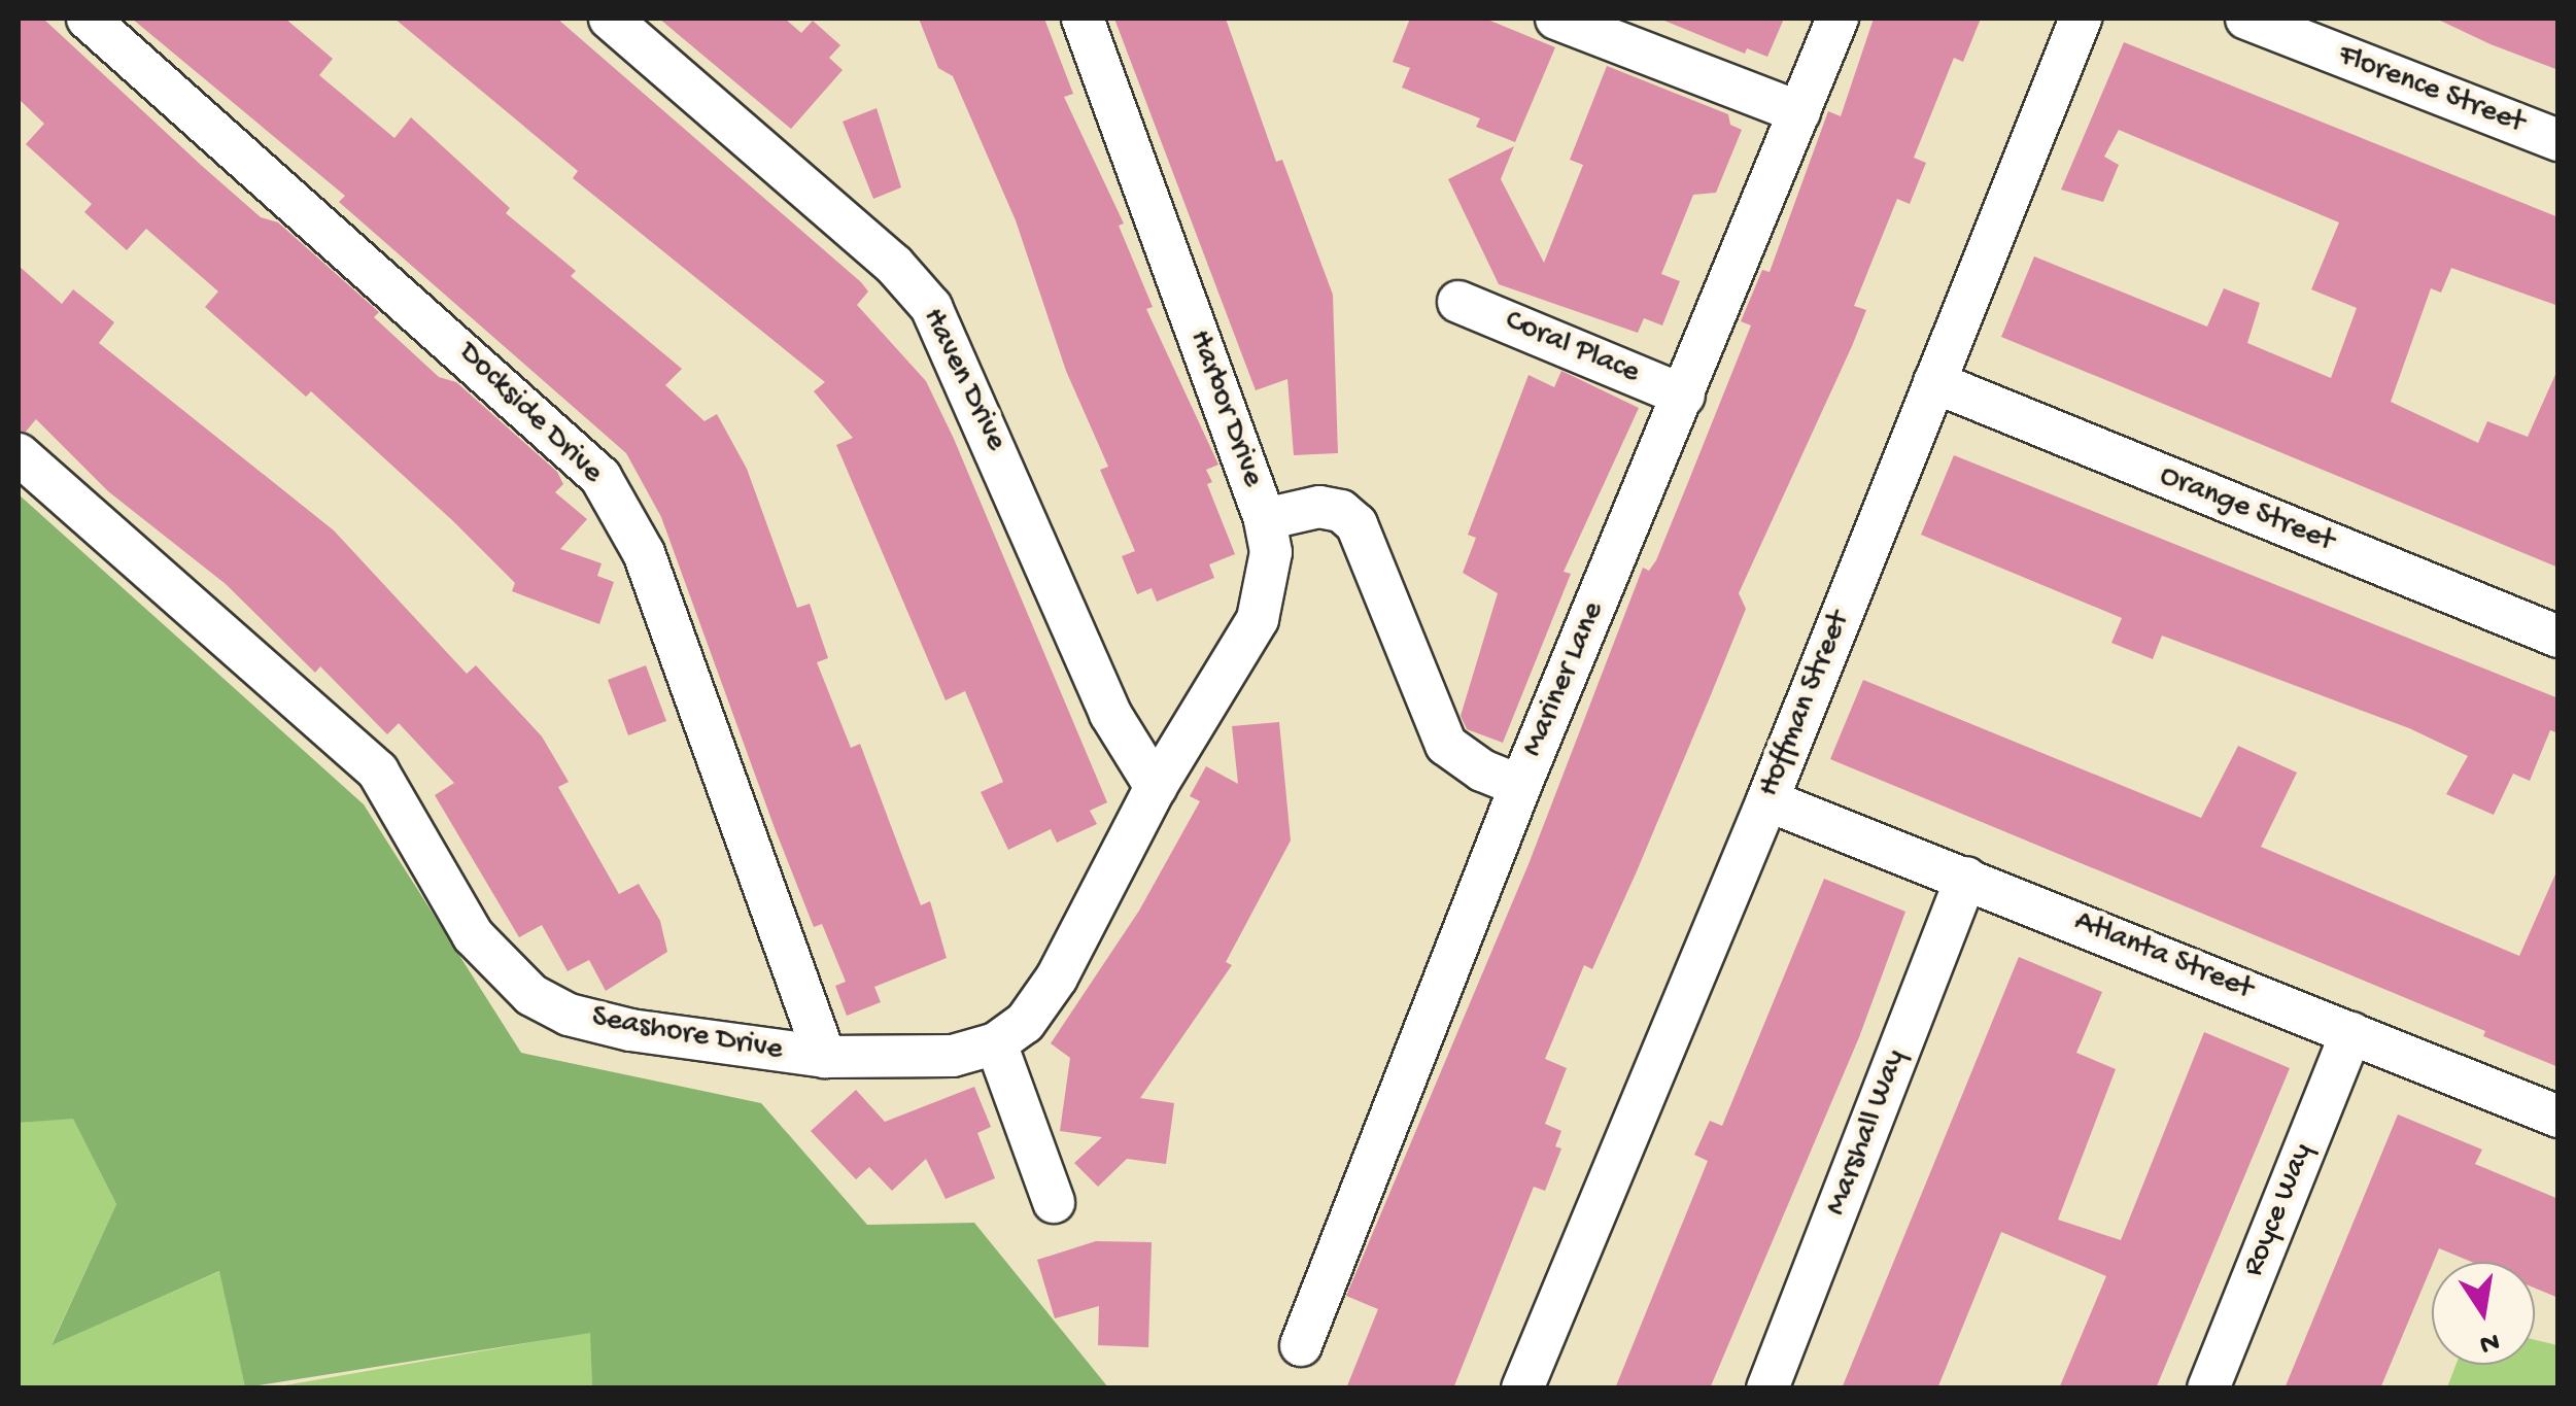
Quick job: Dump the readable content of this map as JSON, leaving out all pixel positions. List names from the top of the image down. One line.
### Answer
{"streets":{"street":["Florence Street","Coral Place","Haven Drive","Harbor Drive","Dockside Drive","Orange Street","Mariner Lane","Hoffman Street","Atlanta Street","Seashore Drive","Marshall Way","Royce Way"]},"crossings":[["Coral Place","Mariner Lane"],["Haven Drive","Seashore Drive"],["Harbor Drive","Mariner Lane"],["Harbor Drive","Seashore Drive"],["Dockside Drive","Seashore Drive"],["Orange Street","Hoffman Street"],["Hoffman Street","Atlanta Street"],["Atlanta Street","Marshall Way"],["Atlanta Street","Royce Way"]],"north":"bottom"}
